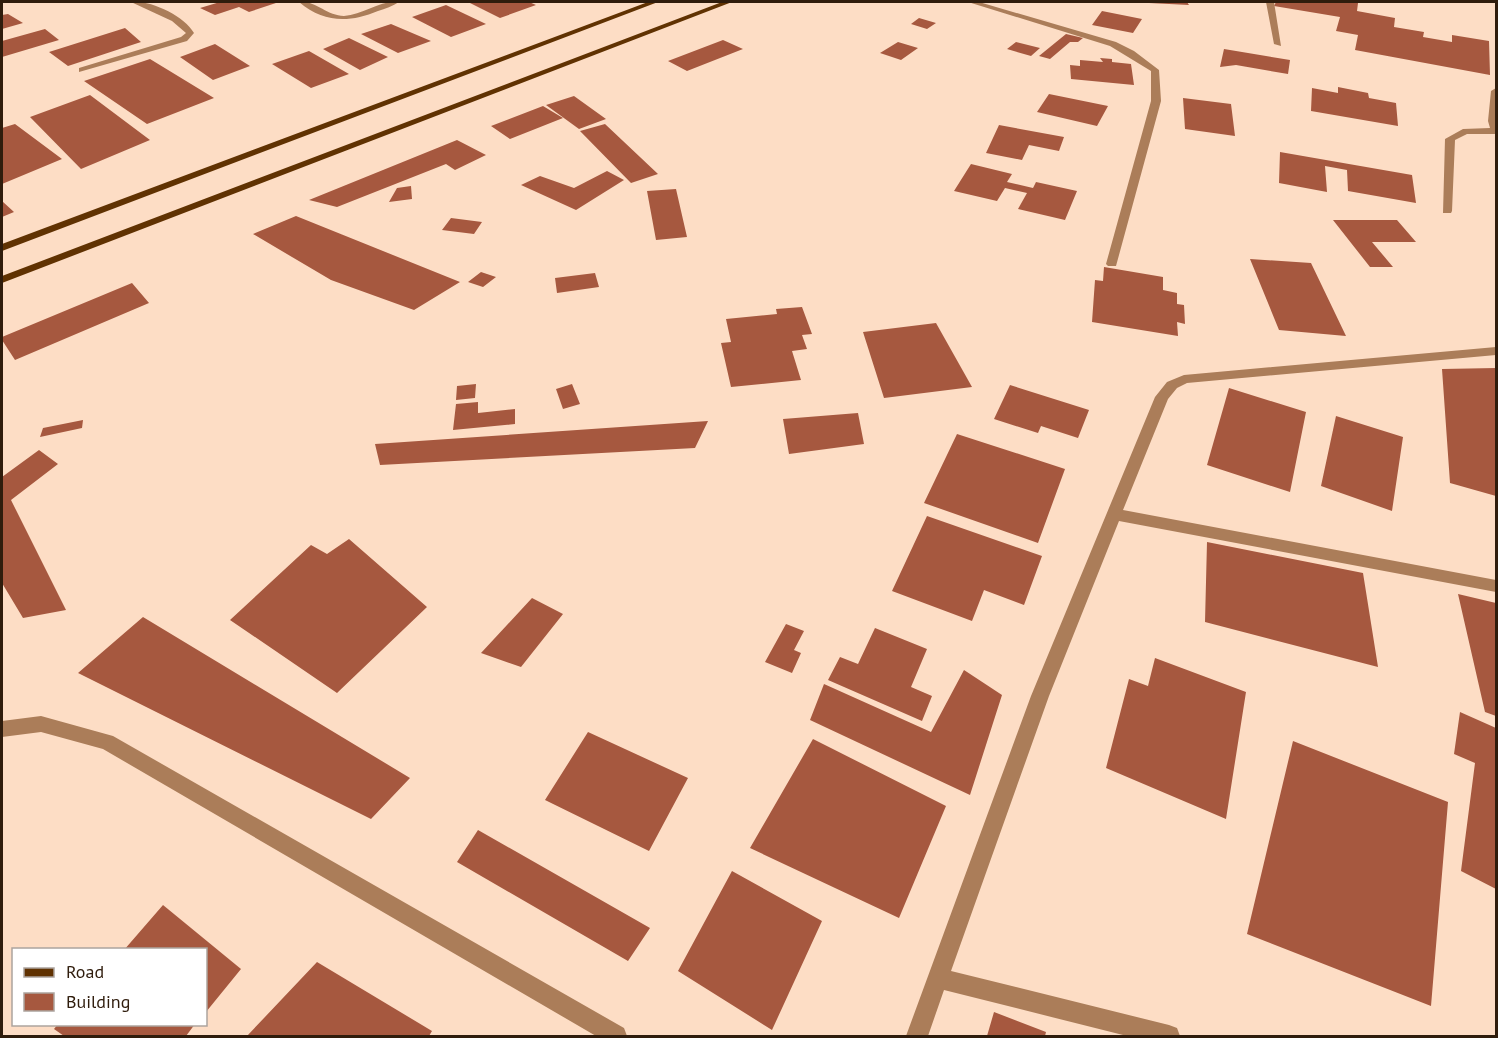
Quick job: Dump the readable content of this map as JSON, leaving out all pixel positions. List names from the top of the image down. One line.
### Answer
{"legend":["Road","Building"]}
